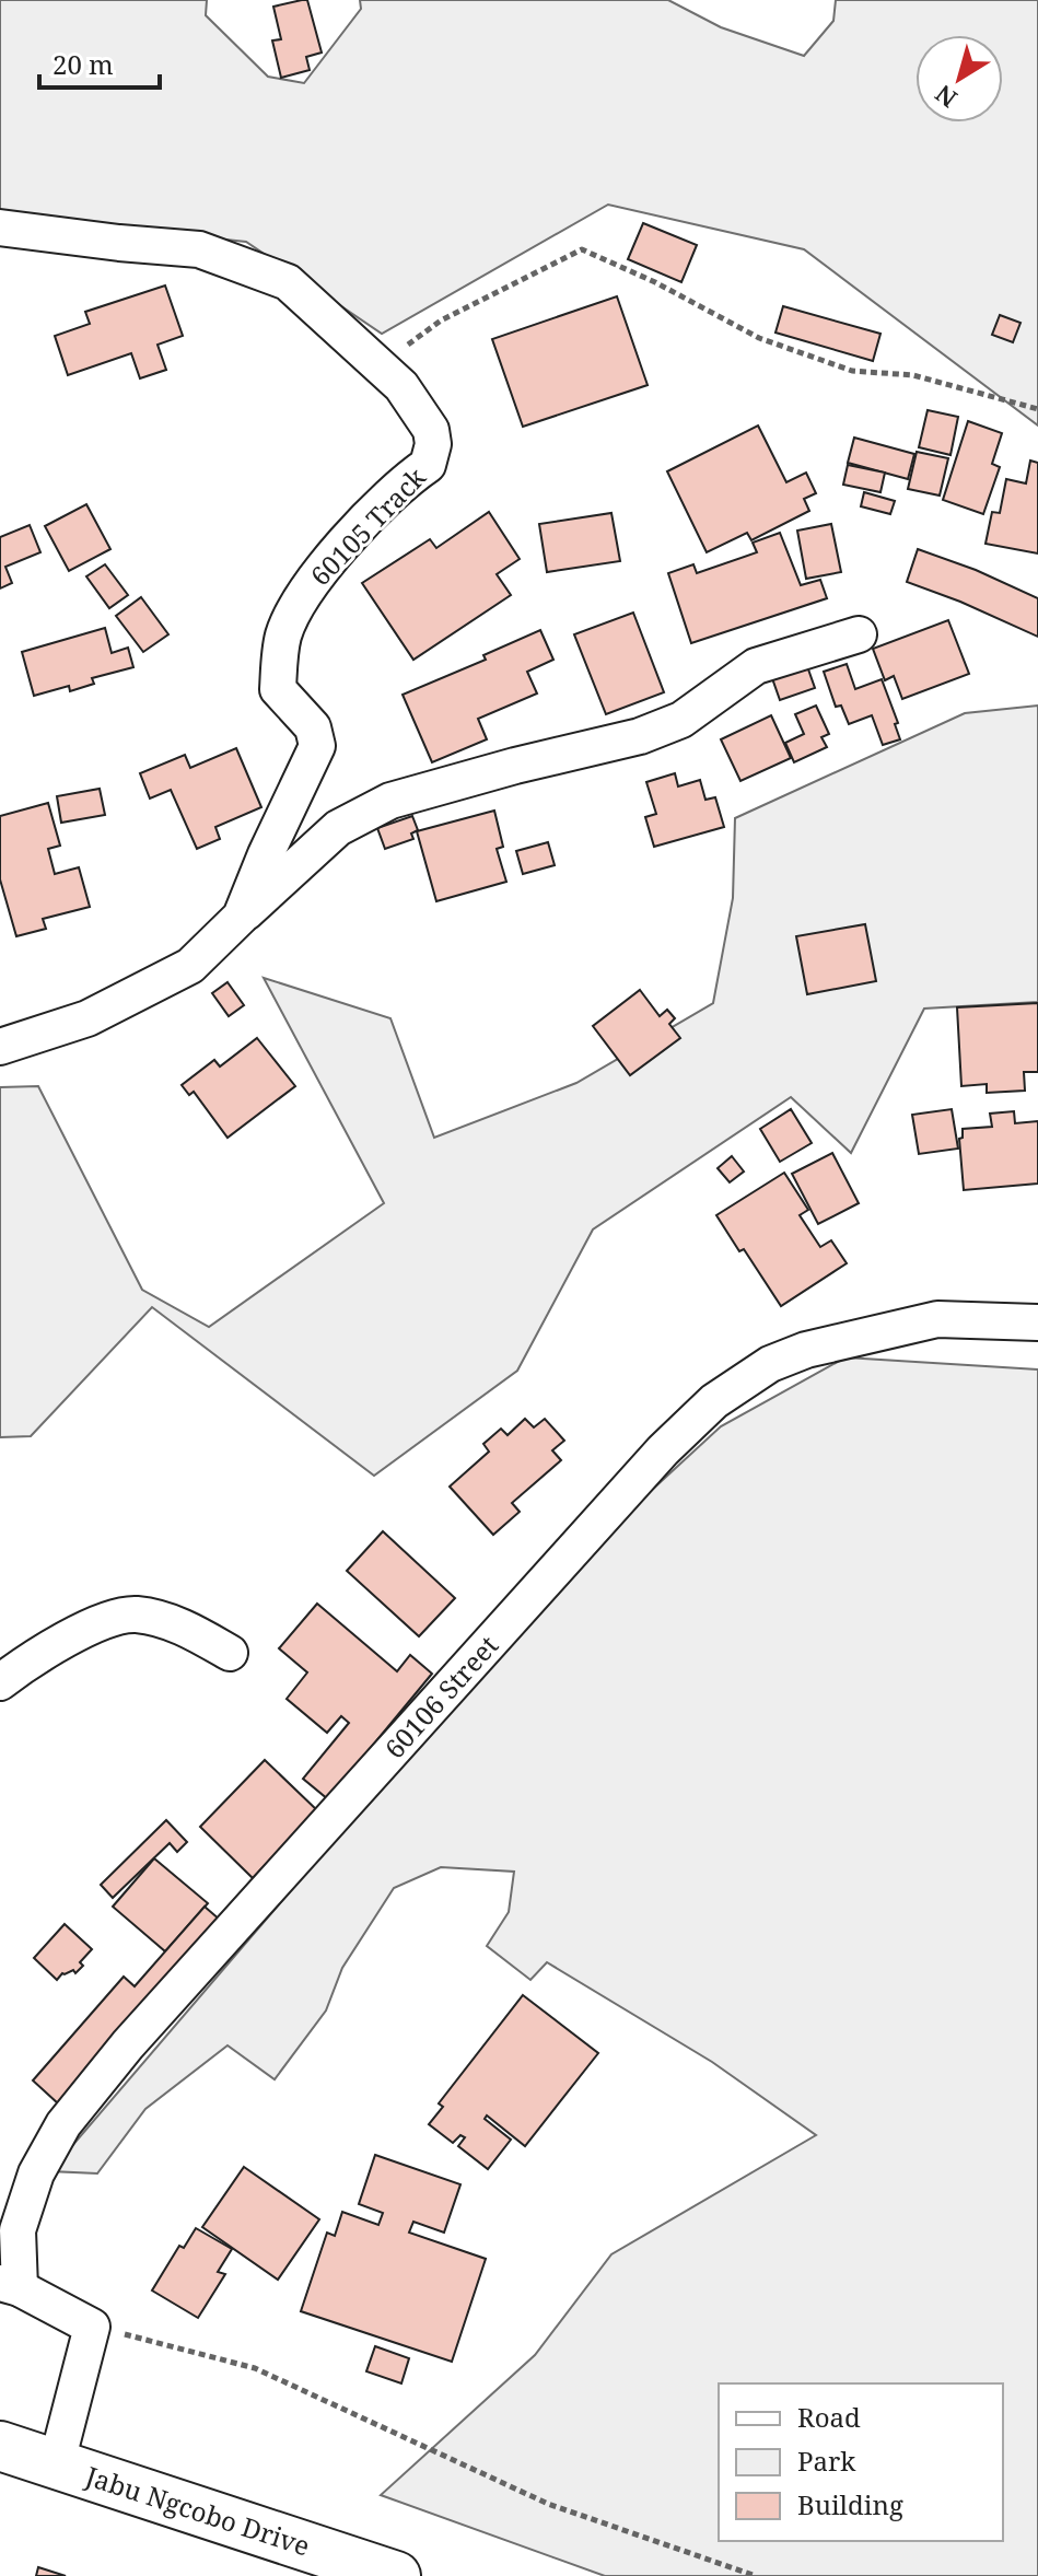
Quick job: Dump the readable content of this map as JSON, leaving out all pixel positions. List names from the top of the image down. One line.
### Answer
{"streets":{"main road":["Jabu Ngcobo Drive"],"street":["60105 Track","60106 Street"]},"legend":["Road","Park","Building"],"scale_bar":"20 m","north":"bottom left"}
